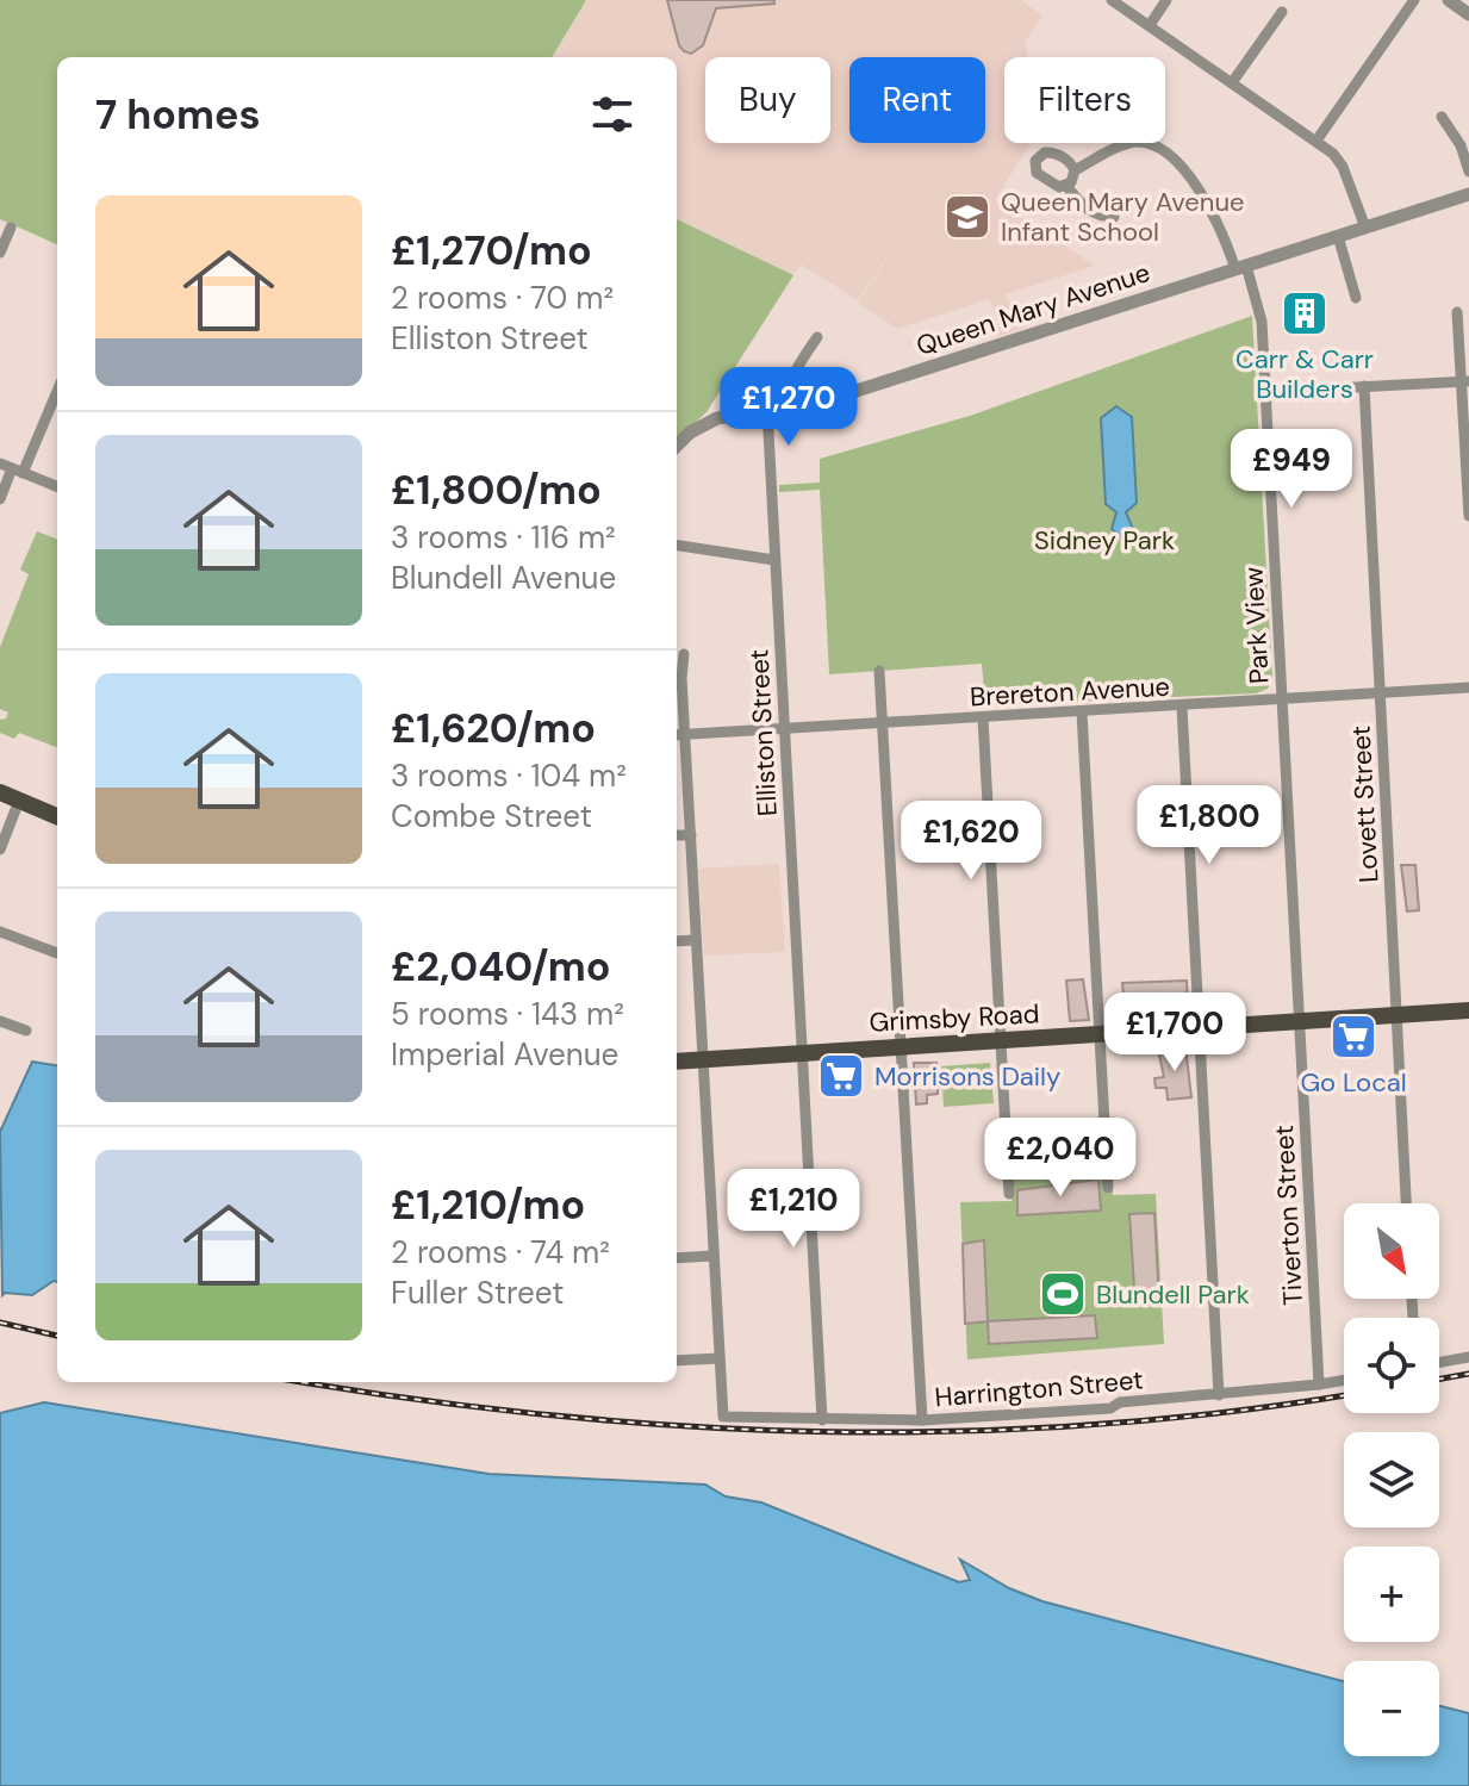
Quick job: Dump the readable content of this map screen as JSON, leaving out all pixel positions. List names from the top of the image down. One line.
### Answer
{"streets":{"main road":["Grimsby Road"],"street":["Queen Mary Avenue","Park View","Brereton Avenue","Elliston Street","Lovett Street","Tiverton Street","Harrington Street"]},"crossings":[["Queen Mary Avenue","Park View"],["Queen Mary Avenue","Elliston Street"],["Park View","Brereton Avenue"],["Park View","Tiverton Street"],["Brereton Avenue","Elliston Street"],["Brereton Avenue","Lovett Street"],["Brereton Avenue","Tiverton Street"],["Elliston Street","Grimsby Road"],["Elliston Street","Harrington Street"],["Lovett Street","Grimsby Road"],["Grimsby Road","Tiverton Street"],["Tiverton Street","Harrington Street"]],"parks":["Sidney Park"],"places":{"school or university":["Queen Mary Avenue Infant School"],"building":["Carr & Carr Builders"],"supermarket":["Go Local","Morrisons Daily"],"sports":["Blundell Park"]},"north":"bottom right","page":{"chip":["Buy","Rent","Filters"],"heading":"7 homes","list":[{"name":"£1,270/mo","note":"2 rooms · 70 m² · Elliston Street"},{"name":"£1,800/mo","note":"3 rooms · 116 m² · Blundell Avenue"},{"name":"£1,620/mo","note":"3 rooms · 104 m² · Combe Street"},{"name":"£2,040/mo","note":"5 rooms · 143 m² · Imperial Avenue"},{"name":"£1,210/mo","note":"2 rooms · 74 m² · Fuller Street"}],"price":["£1,270","£949","£1,800","£1,620","£1,700","£2,040","£1,210"],"map_buttons":["+","−"]}}
